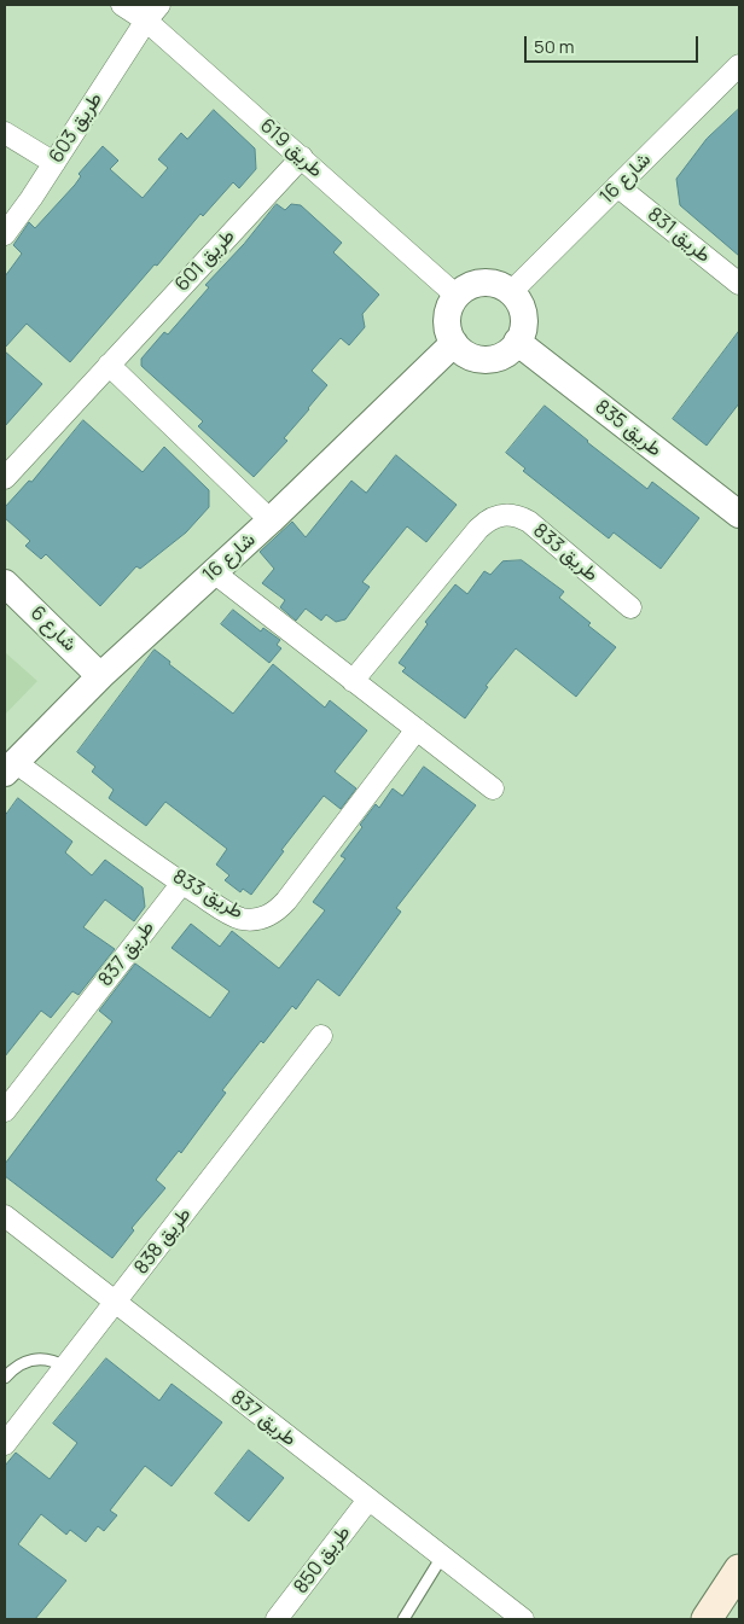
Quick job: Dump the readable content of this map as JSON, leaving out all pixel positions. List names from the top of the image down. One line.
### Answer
{"streets":{"street":["طريق 603","طريق 619","شارع 16","طريق 831","طريق 601","طريق 835","طريق 833","شارع 6","طريق 837","طريق 838","طريق 850"]},"crossings":[["طريق 603","طريق 619"],["طريق 619","شارع 16"],["طريق 619","طريق 601"],["طريق 619","طريق 835"],["شارع 16","طريق 831"],["شارع 16","طريق 835"],["شارع 16","طريق 833"],["شارع 16","شارع 6"],["طريق 833","طريق 837"],["طريق 837","طريق 838"],["طريق 837","طريق 850"]],"scale_bar":"50 m"}
